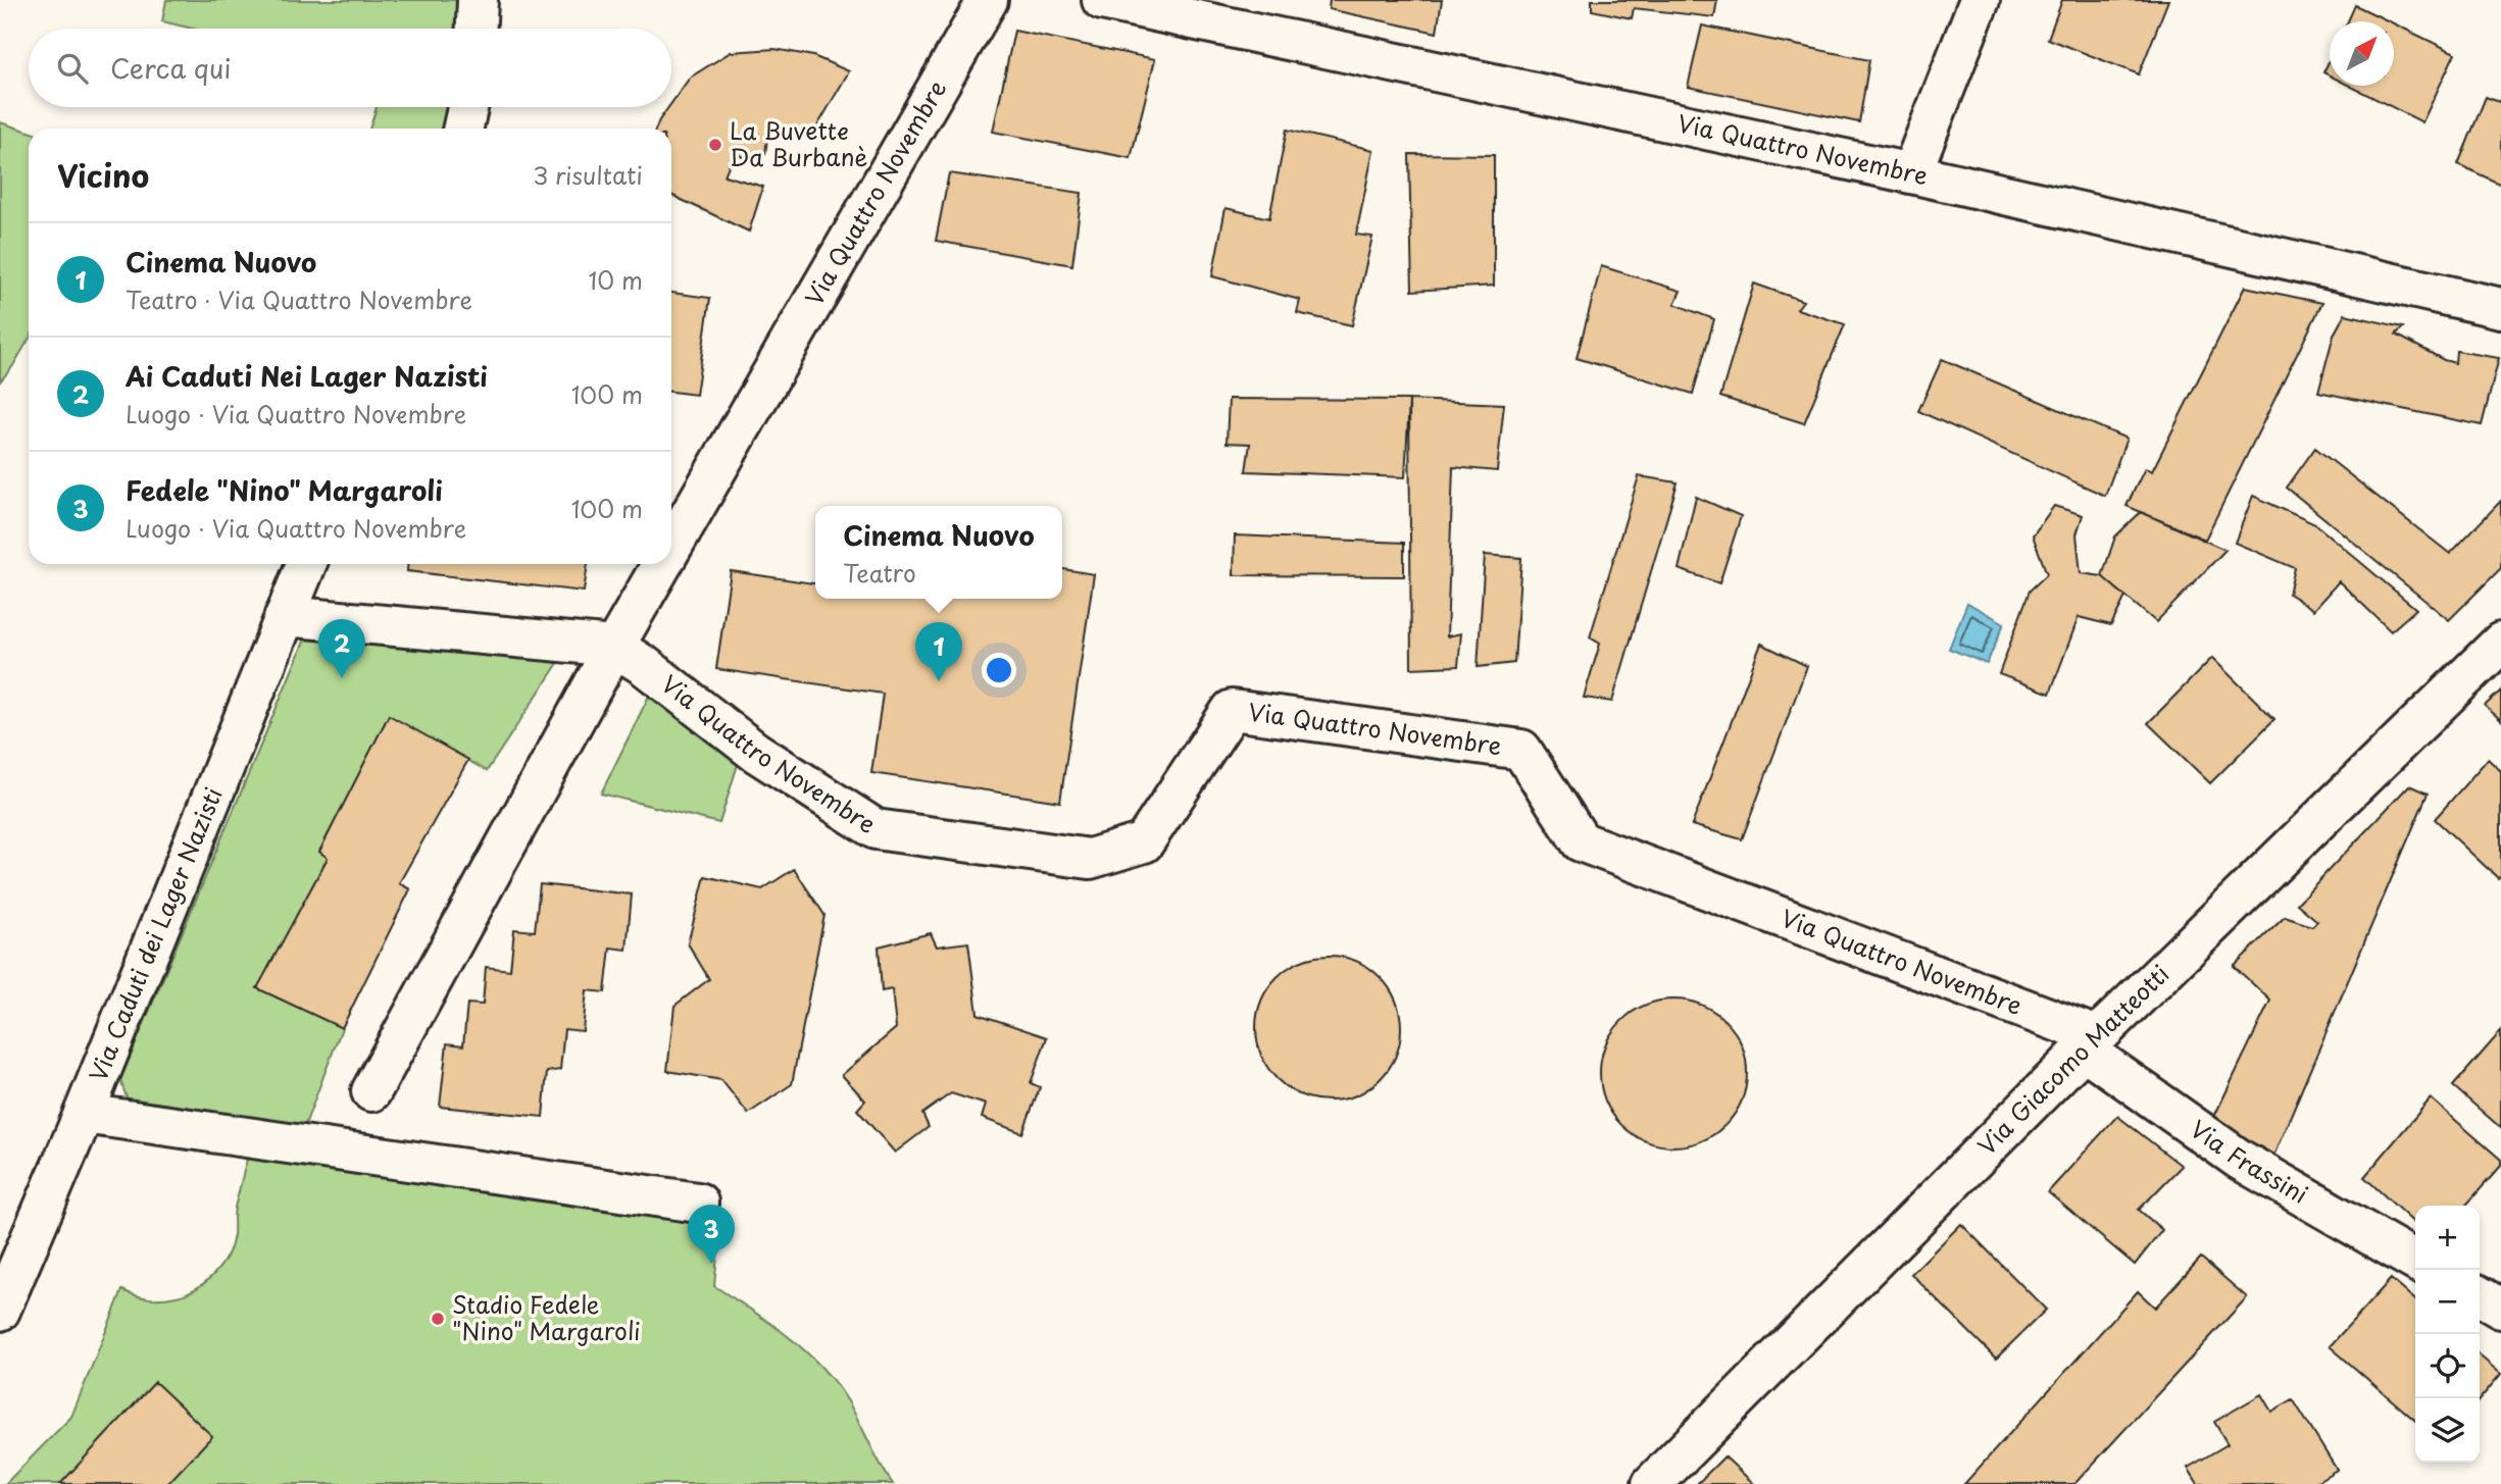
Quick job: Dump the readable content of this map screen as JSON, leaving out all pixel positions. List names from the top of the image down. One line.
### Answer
{"streets":{"street":["Via Quattro Novembre","Via Caduti dei Lager Nazisti","Via Giacomo Matteotti","Via Frassini"]},"crossings":[["Via Quattro Novembre","Via Caduti dei Lager Nazisti"],["Via Quattro Novembre","Via Giacomo Matteotti"],["Via Quattro Novembre","Via Frassini"],["Via Giacomo Matteotti","Via Frassini"]],"places":["La Buvette Da Burbanè","Stadio Fedele \"Nino\" Margaroli"],"north":"top right","page":{"search":"Cerca qui","heading":["Vicino","3 risultati"],"list":[{"mark":"1","name":"Cinema Nuovo","note":"Teatro · Via Quattro Novembre","value":"10 m"},{"mark":"2","name":"Ai Caduti Nei Lager Nazisti","note":"Luogo · Via Quattro Novembre","value":"100 m"},{"mark":"3","name":"Fedele \"Nino\" Margaroli","note":"Luogo · Via Quattro Novembre","value":"100 m"}],"popup":["Cinema Nuovo","Teatro"],"pins":["2","1","3"],"map_buttons":["+","−"]}}
